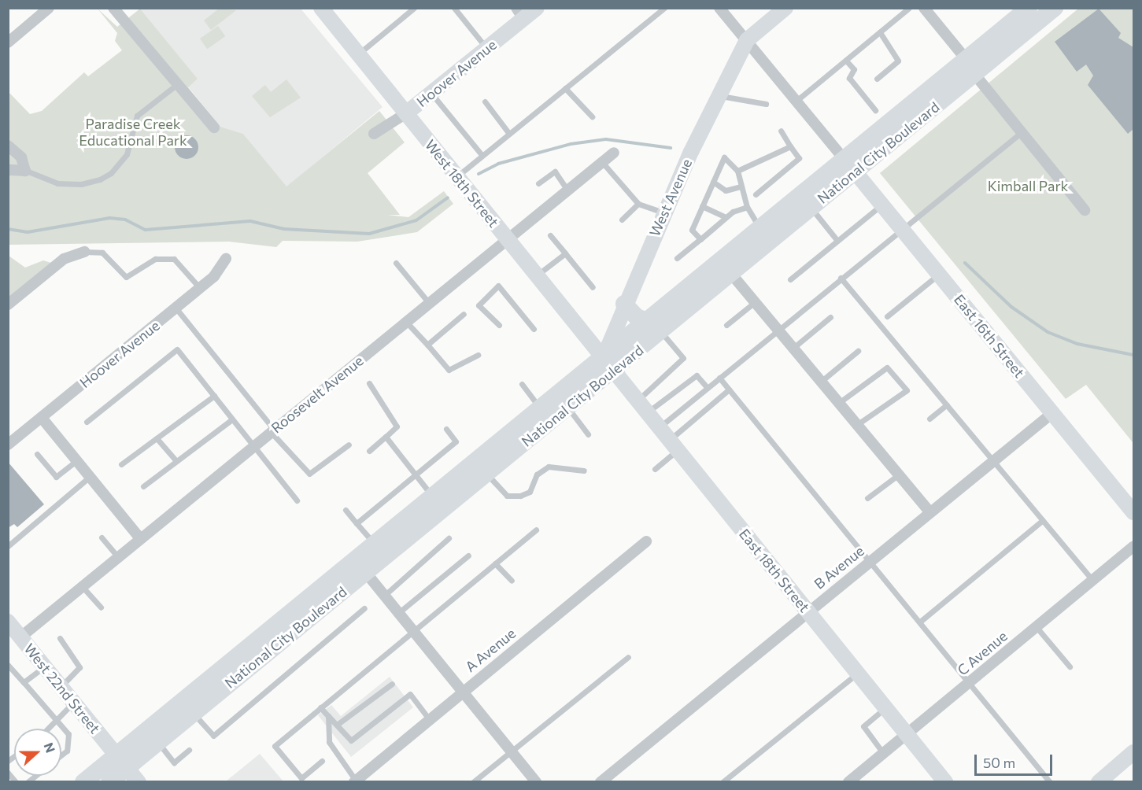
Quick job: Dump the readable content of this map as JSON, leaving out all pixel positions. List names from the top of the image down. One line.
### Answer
{"streets":{"main road":["National City Boulevard"],"street":["Hoover Avenue","West 18th Street","West Avenue","East 16th Street","Roosevelt Avenue","B Avenue","East 18th Street","A Avenue","C Avenue","West 22nd Street"]},"crossings":[["Hoover Avenue","West 18th Street"],["National City Boulevard","West 18th Street"],["National City Boulevard","West Avenue"],["National City Boulevard","East 16th Street"],["National City Boulevard","East 18th Street"],["National City Boulevard","West 22nd Street"],["West 18th Street","West Avenue"],["West 18th Street","Roosevelt Avenue"],["West 18th Street","East 18th Street"],["West Avenue","East 18th Street"],["East 16th Street","B Avenue"],["Roosevelt Avenue","West 22nd Street"],["B Avenue","East 18th Street"],["East 18th Street","C Avenue"]],"parks":["Paradise Creek Educational Park","Kimball Park"],"scale_bar":"50 m","north":"right"}
